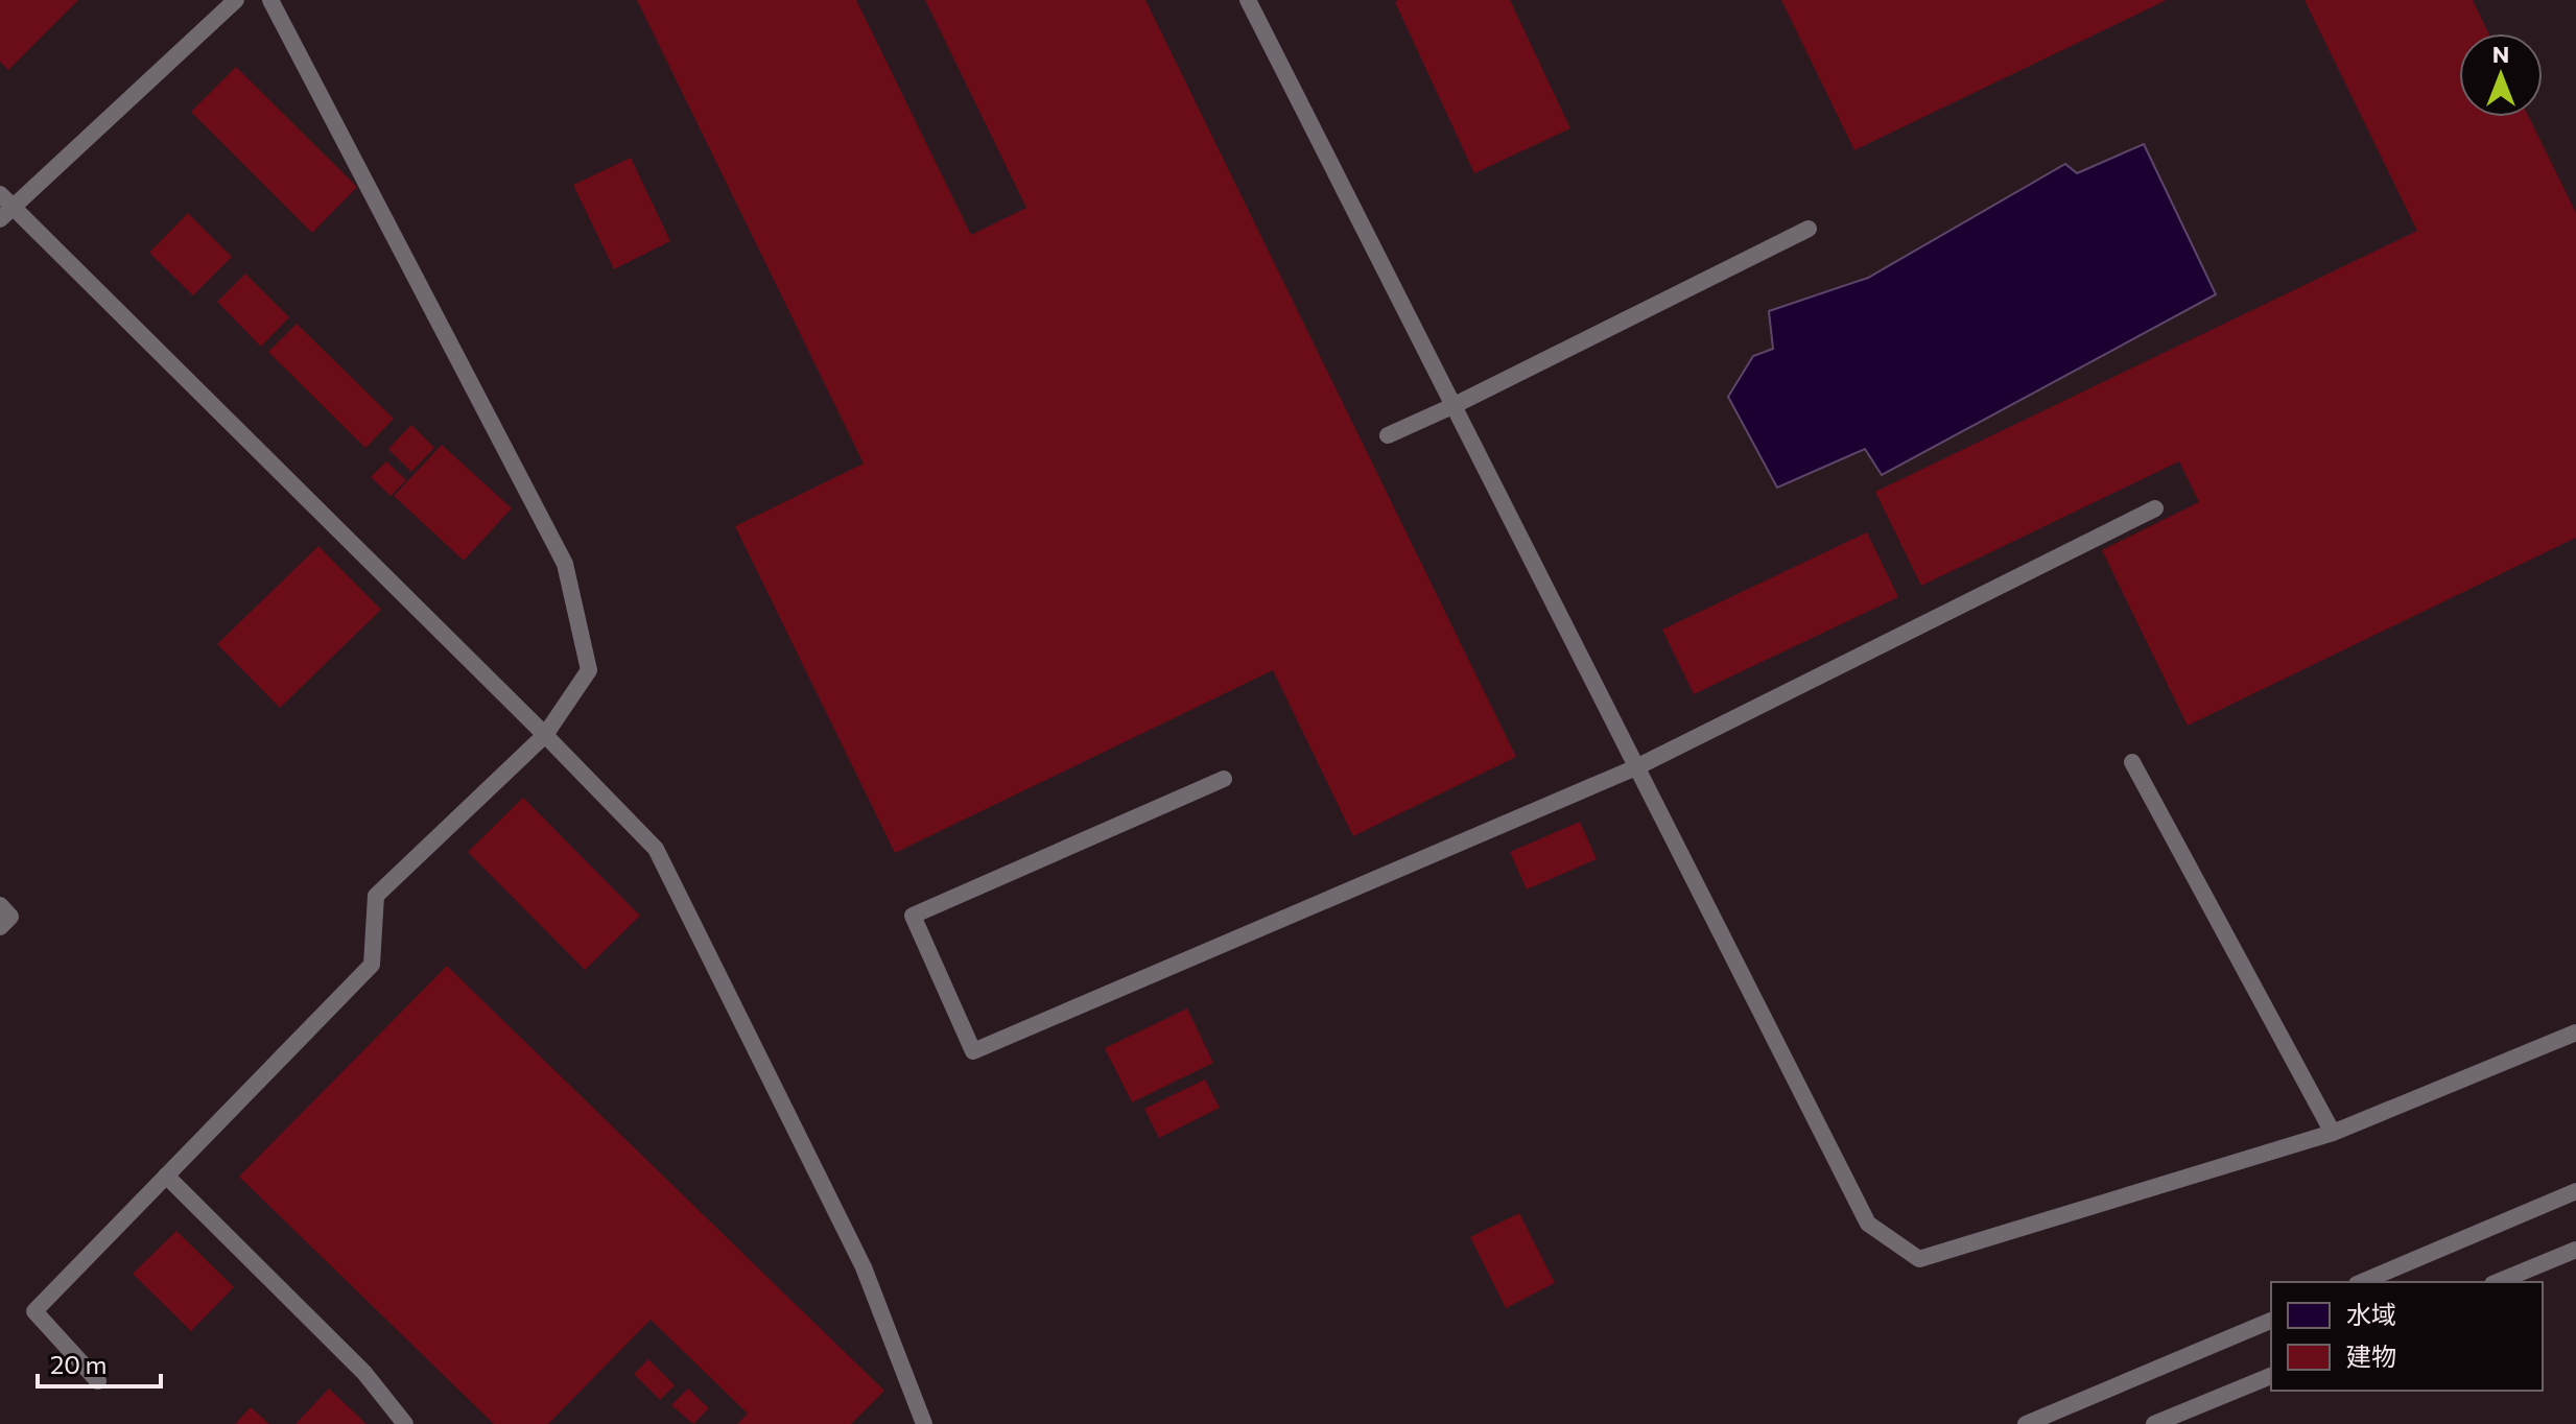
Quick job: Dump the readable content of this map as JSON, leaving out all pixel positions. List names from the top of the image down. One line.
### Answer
{"legend":["水域","建物"],"scale_bar":"20 m","north":"top"}
